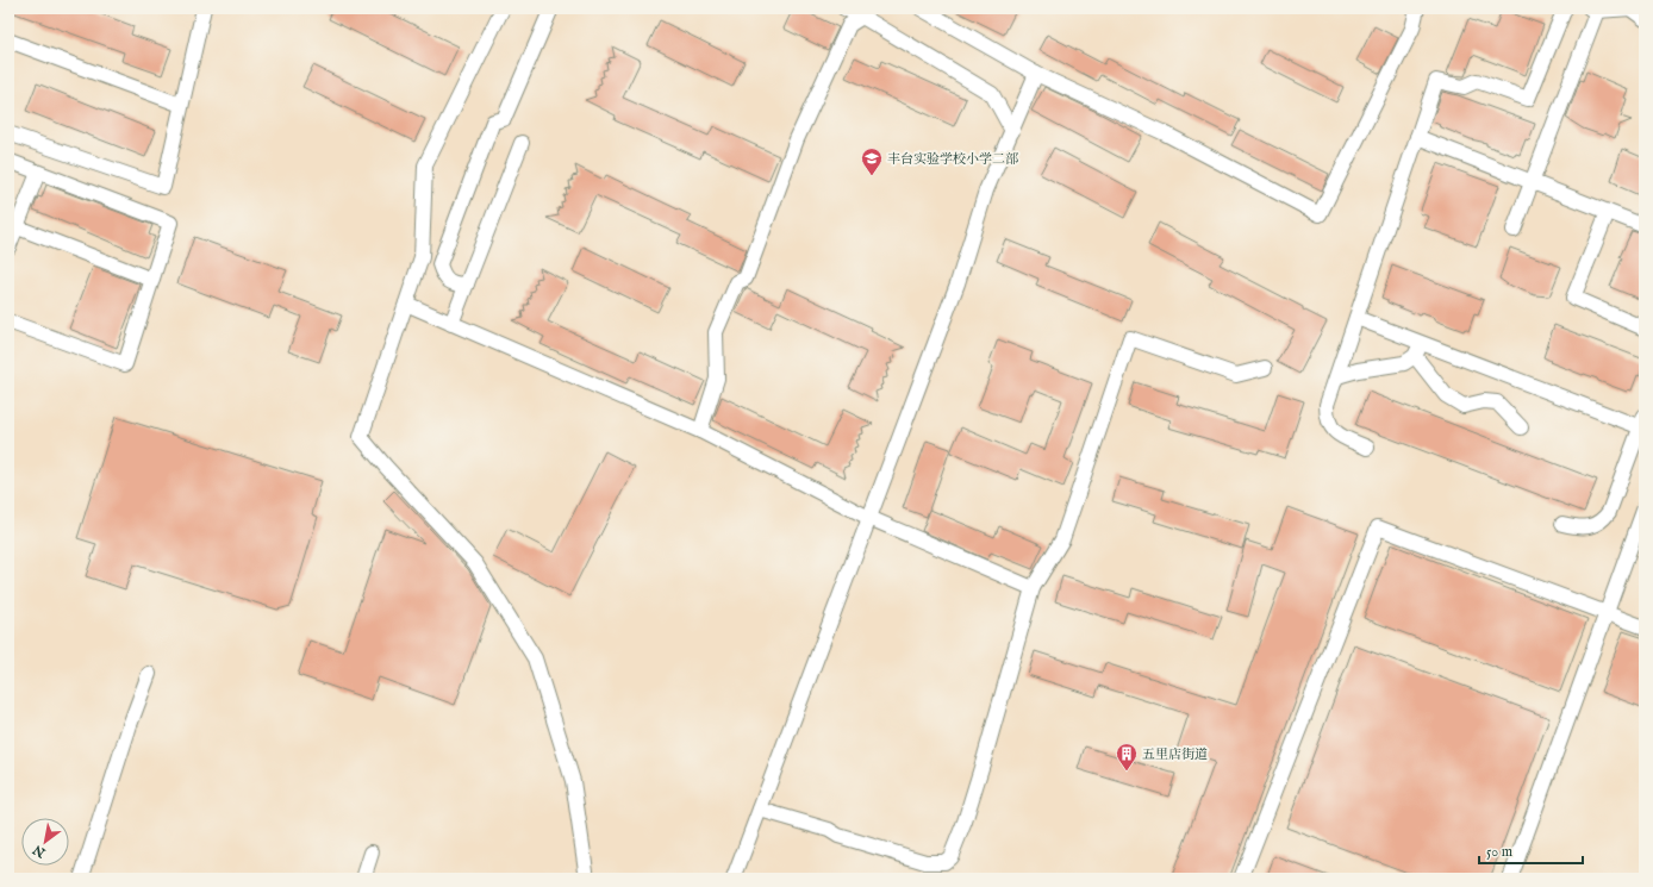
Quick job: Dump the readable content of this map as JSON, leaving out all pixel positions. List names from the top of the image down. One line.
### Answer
{"places":{"school or university":["丰台实验学校小学二部"],"building":["五里店街道"]},"scale_bar":"50 m","north":"bottom left"}
